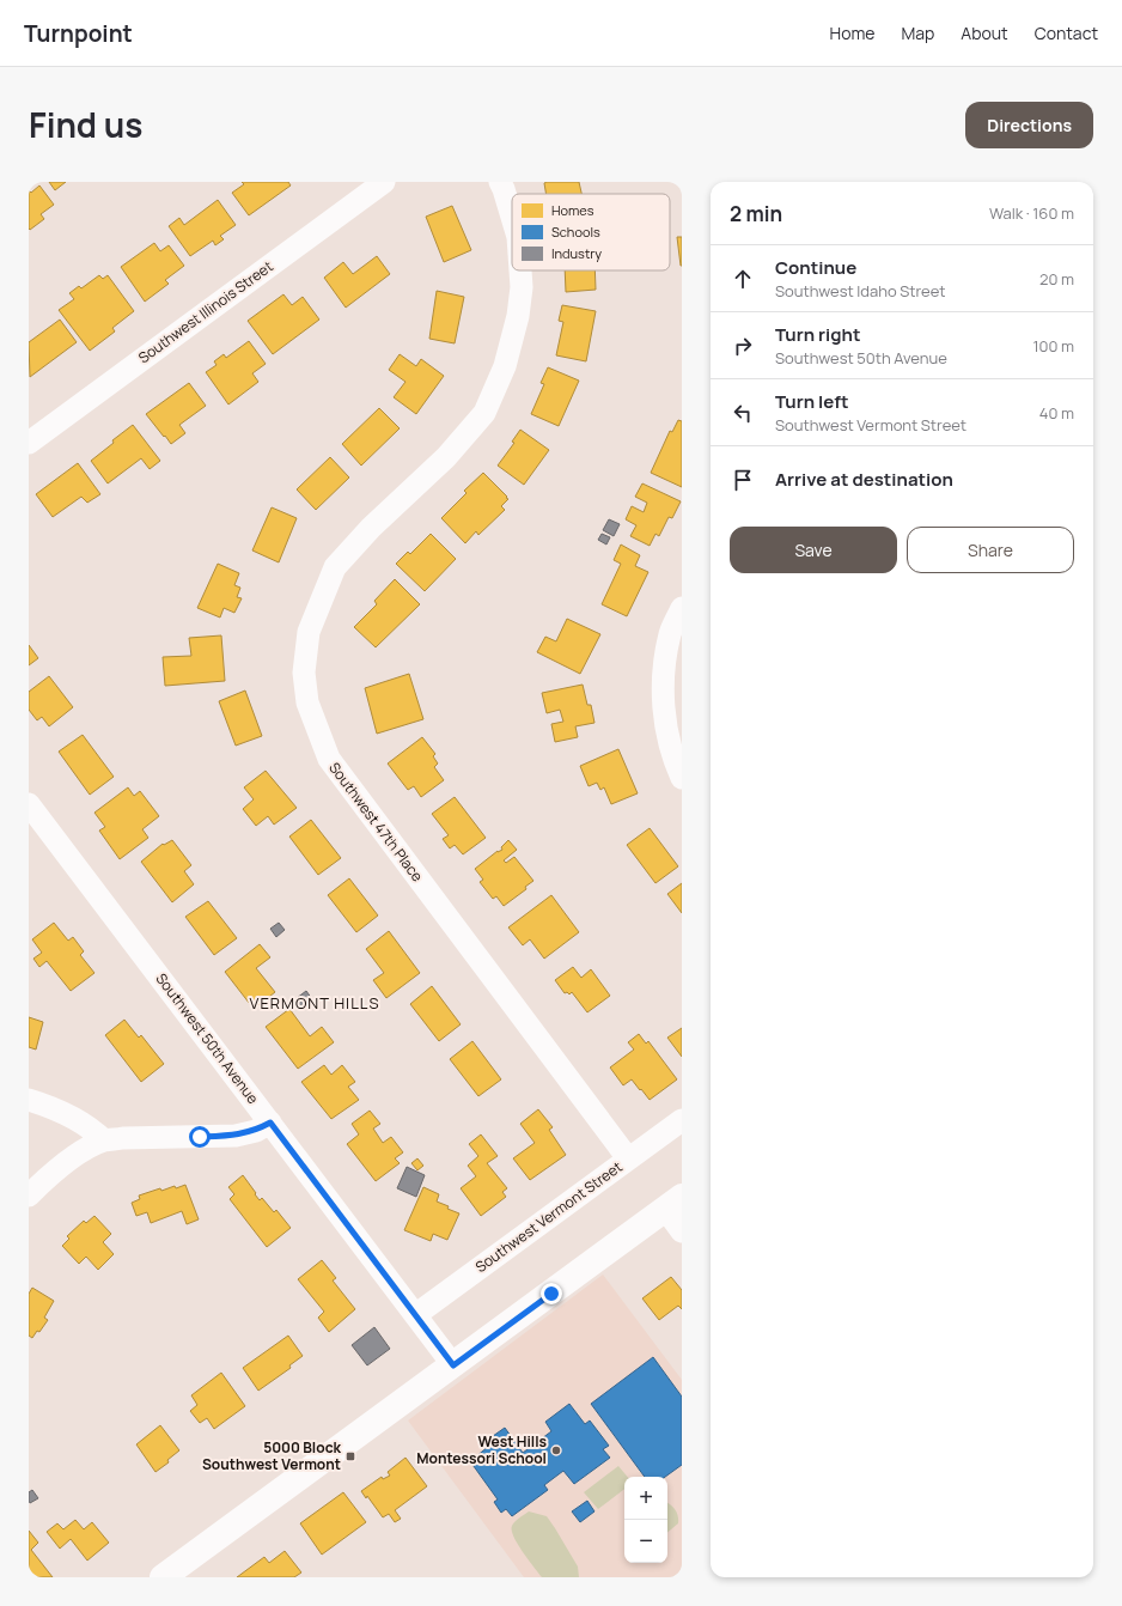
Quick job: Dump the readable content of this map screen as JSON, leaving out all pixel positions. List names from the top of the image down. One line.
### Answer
{"streets":{"street":["Southwest Illinois Street","Southwest 47th Place","Southwest 50th Avenue","Southwest Vermont Street"]},"crossings":[["Southwest 47th Place","Southwest Vermont Street"],["Southwest 50th Avenue","Southwest Vermont Street"]],"districts":["VERMONT HILLS"],"places":{"other":["West Hills Montessori School"],"transit":["5000 Block Southwest Vermont"]},"legend":["Homes","Schools","Industry"],"page":{"header":"Turnpoint","nav":["Home","Map","About","Contact"],"title":"Find us","buttons":["Directions",["Save","Share"]],"heading":["2 min","Walk · 160 m"],"list":[["Continue","Southwest Idaho Street","20 m"],["Turn right","Southwest 50th Avenue","100 m"],["Turn left","Southwest Vermont Street","40 m"],"Arrive at destination"],"map_buttons":["+","−"]}}
